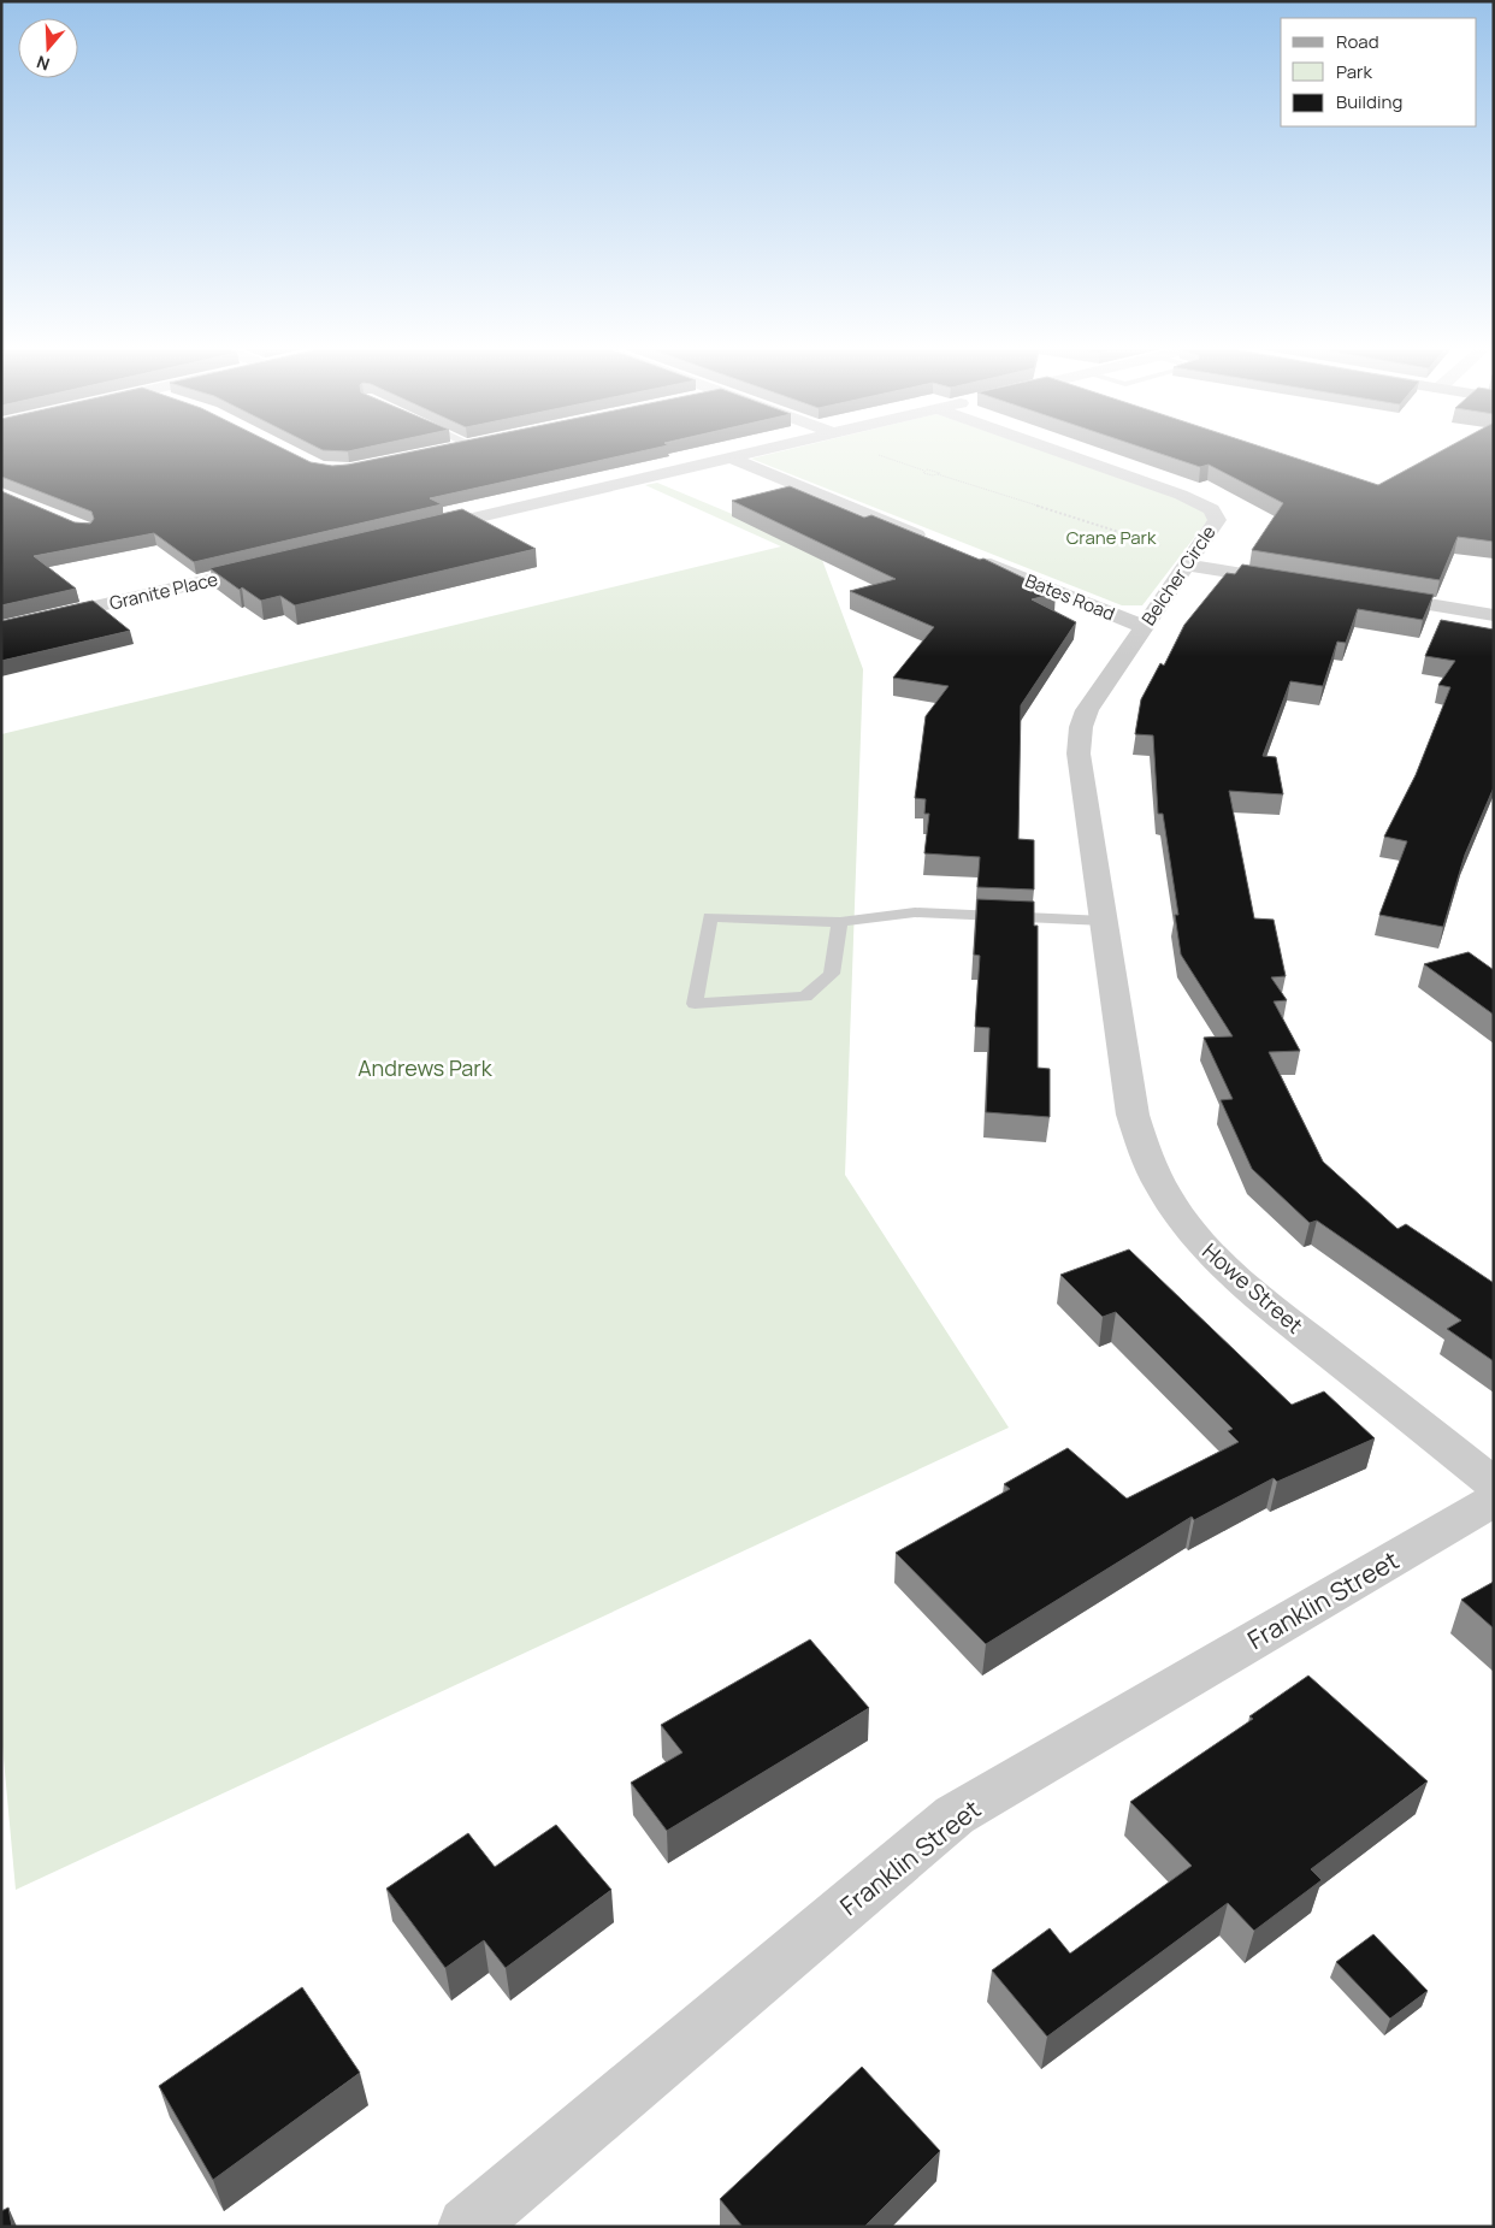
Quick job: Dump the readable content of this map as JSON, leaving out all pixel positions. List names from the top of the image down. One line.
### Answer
{"streets":{"street":["Belcher Circle","Granite Place","Bates Road","Howe Street","Franklin Street"]},"crossings":[["Belcher Circle","Bates Road"],["Belcher Circle","Howe Street"]],"parks":["Crane Park","Andrews Park"],"legend":["Road","Park","Building"],"north":"bottom"}
